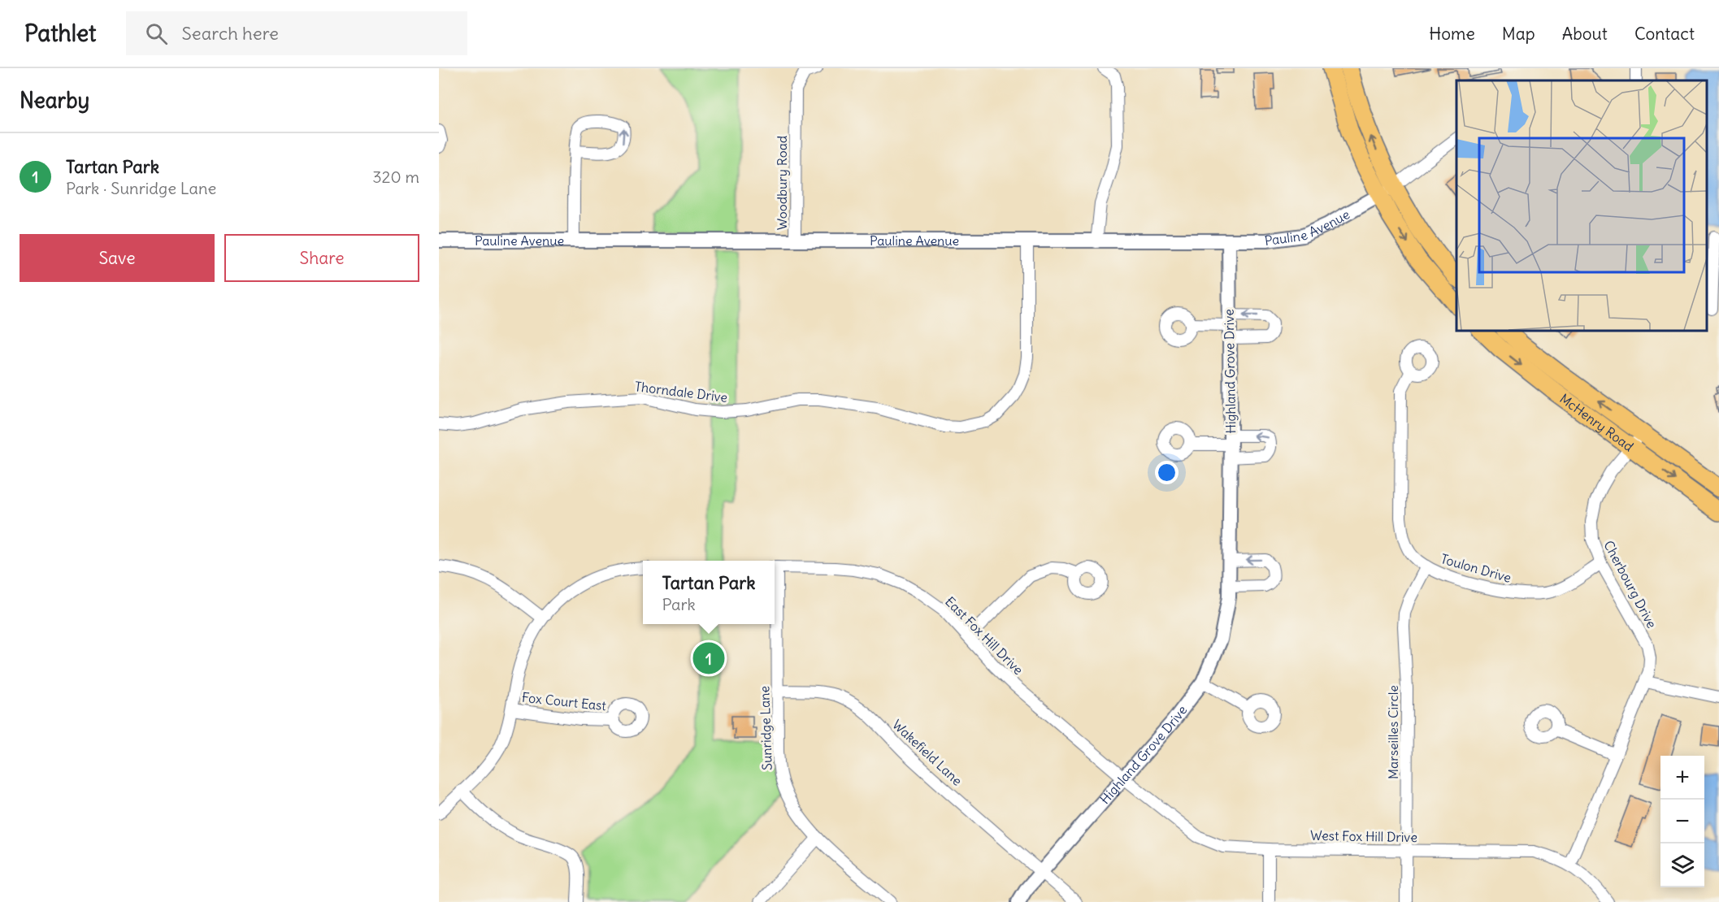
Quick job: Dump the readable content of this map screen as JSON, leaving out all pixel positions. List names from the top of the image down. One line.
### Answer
{"streets":{"main road":["McHenry Road"],"street":["Woodbury Road","Pauline Avenue","Highland Grove Drive","Thorndale Drive","Toulon Drive","Cherbourg Drive","East Fox Hill Drive","Fox Court East","Sunridge Lane","Marseilles Circle","Wakefield Lane","West Fox Hill Drive"]},"crossings":[["Woodbury Road","Pauline Avenue"],["Pauline Avenue","Highland Grove Drive"],["Pauline Avenue","Thorndale Drive"],["Highland Grove Drive","East Fox Hill Drive"],["Highland Grove Drive","Wakefield Lane"],["Highland Grove Drive","West Fox Hill Drive"],["McHenry Road","Cherbourg Drive"],["Toulon Drive","Cherbourg Drive"],["Toulon Drive","Marseilles Circle"],["Cherbourg Drive","West Fox Hill Drive"],["East Fox Hill Drive","West Fox Hill Drive"],["Sunridge Lane","Wakefield Lane"],["Marseilles Circle","West Fox Hill Drive"]],"page":{"header":"Pathlet","search":"Search here","nav":["Home","Map","About","Contact"],"heading":"Nearby","list":[{"mark":"1","name":"Tartan Park","note":"Park · Sunridge Lane","value":"320 m"}],"buttons":["Save","Share"],"popup":["Tartan Park","Park"],"pins":"1","map_buttons":["+","−"]}}
